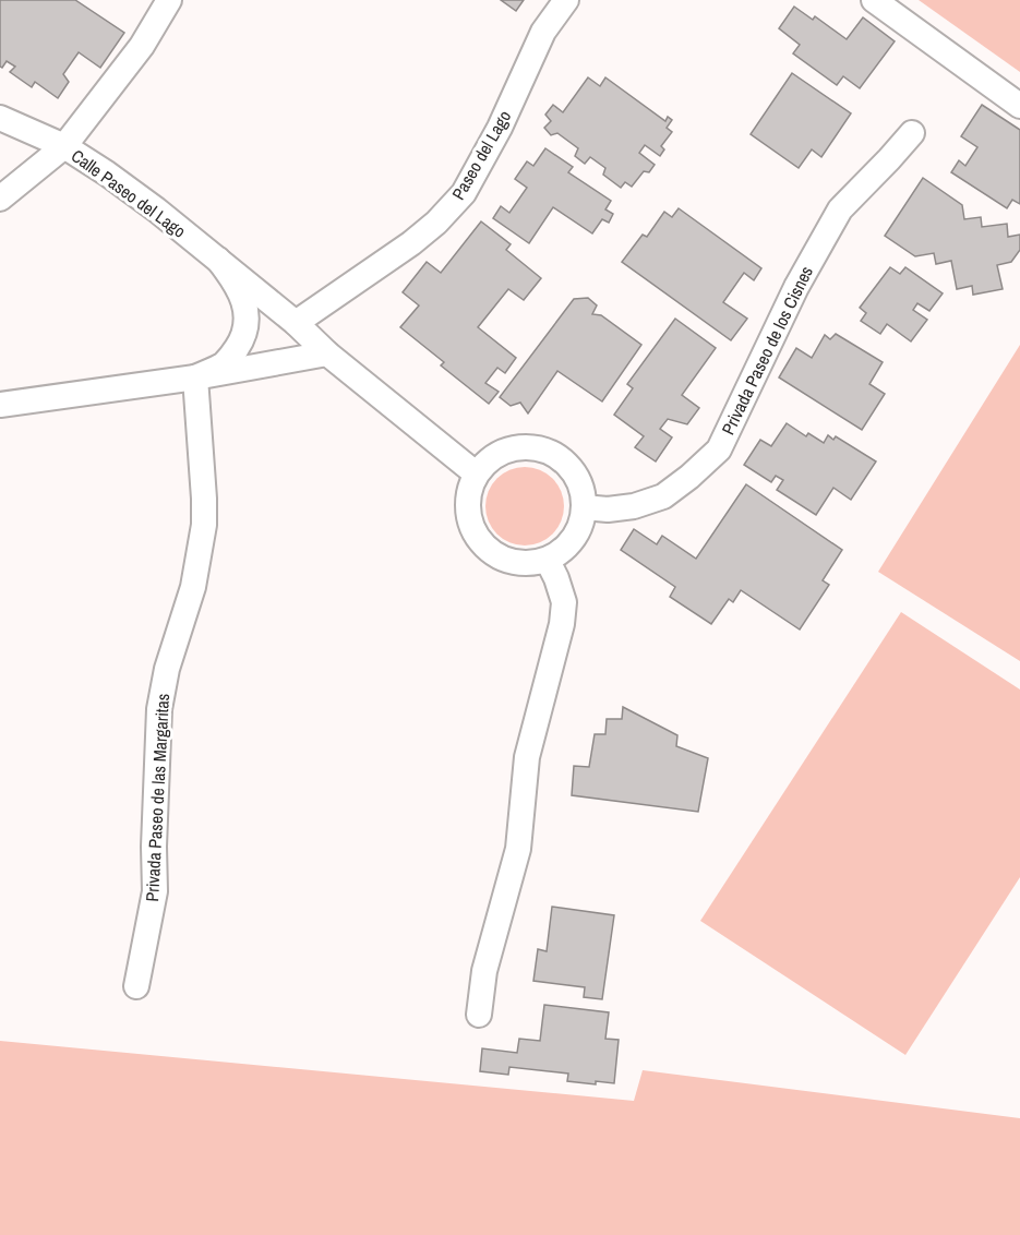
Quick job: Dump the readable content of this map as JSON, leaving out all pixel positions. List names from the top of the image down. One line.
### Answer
{"streets":{"street":["Paseo del Lago","Calle Paseo del Lago","Privada Paseo de los Cisnes","Privada Paseo de las Margaritas"]},"crossings":[["Paseo del Lago","Calle Paseo del Lago"],["Calle Paseo del Lago","Privada Paseo de los Cisnes"],["Calle Paseo del Lago","Privada Paseo de las Margaritas"]]}
